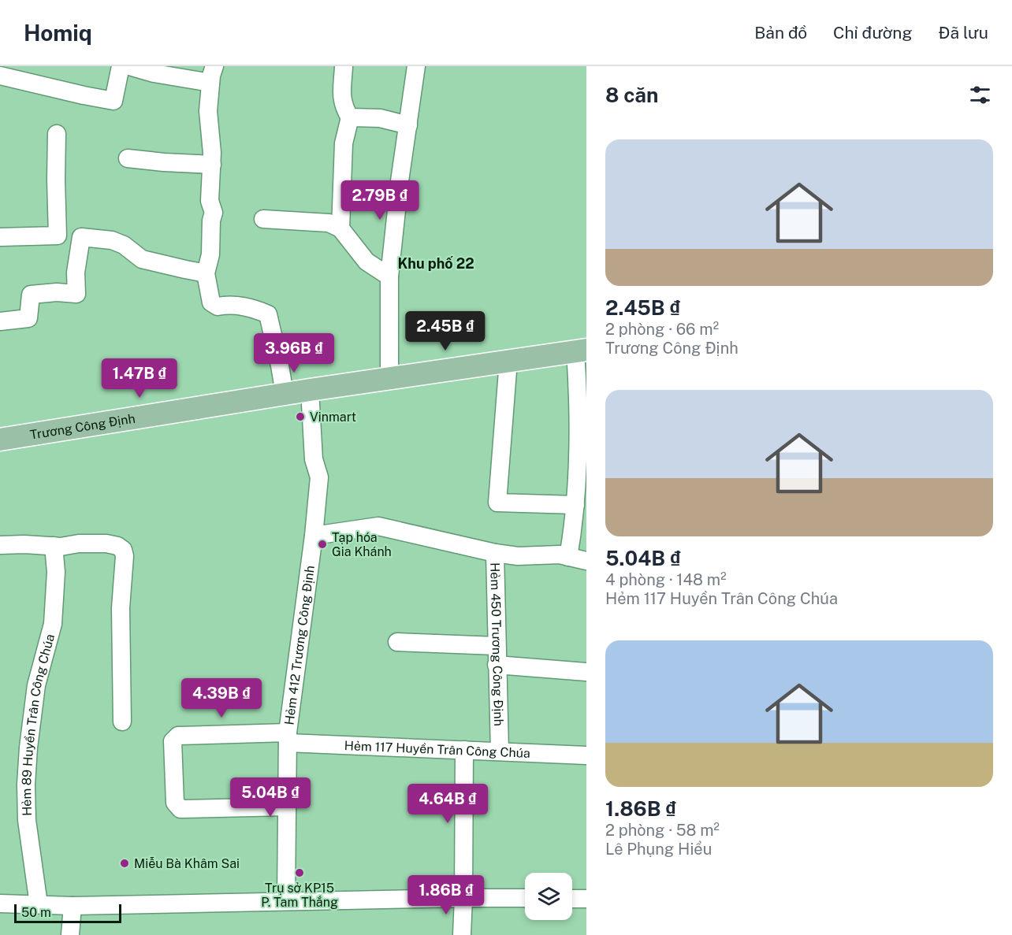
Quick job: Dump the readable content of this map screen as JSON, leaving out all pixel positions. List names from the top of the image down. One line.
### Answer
{"streets":{"main road":["Trương Công Định"],"street":["Hẻm 450 Trương Công Định","Hẻm 412 Trương Công Định","Hẻm 89 Huyền Trân Công Chúa","Hẻm 117 Huyền Trân Công Chúa"]},"crossings":[["Trương Công Định","Hẻm 412 Trương Công Định"],["Hẻm 450 Trương Công Định","Hẻm 412 Trương Công Định"],["Hẻm 450 Trương Công Định","Hẻm 117 Huyền Trân Công Chúa"],["Hẻm 412 Trương Công Định","Hẻm 117 Huyền Trân Công Chúa"]],"districts":["Khu phố 22"],"places":["Vinmart","Tạp hóa Gia Khánh","Miễu Bà Khâm Sai","Trụ sở KP15 P. Tam Thắng"],"scale_bar":"50 m","page":{"header":"Homiq","nav":["Bản đồ","Chỉ đường","Đã lưu"],"heading":"8 căn","list":[{"name":"2.45B ₫","note":"2 phòng · 66 m² · Trương Công Định"},{"name":"5.04B ₫","note":"4 phòng · 148 m² · Hẻm 117 Huyền Trân Công Chúa"},{"name":"1.86B ₫","note":"2 phòng · 58 m² · Lê Phụng Hiểu"}],"price":["2.79B ₫","2.45B ₫","3.96B ₫","1.47B ₫","4.39B ₫","5.04B ₫","4.64B ₫","1.86B ₫"],"scale":"50 m"}}
